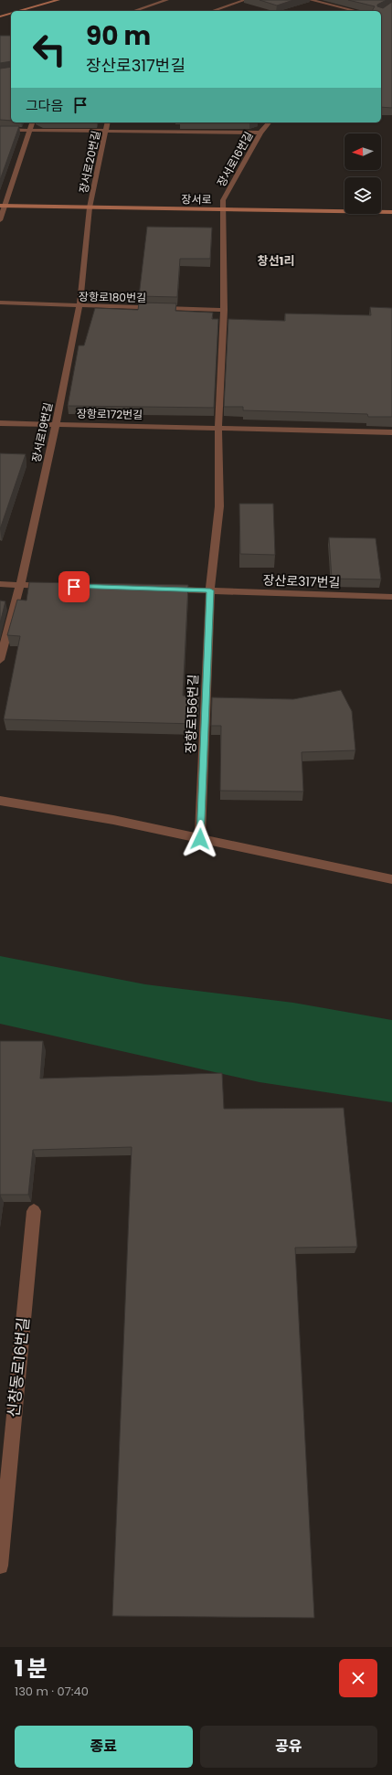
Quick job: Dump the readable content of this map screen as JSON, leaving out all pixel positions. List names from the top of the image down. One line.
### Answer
{"streets":{"main road":["장서로"],"street":["장서로16번길","장서로20번길","장항로180번길","장항로172번길","장서로19번길","장산로317번길","장항로156번길","신창동로16번길"]},"crossings":[["장서로16번길","장서로"],["장서로16번길","장항로180번길"],["장서로16번길","장항로172번길"],["장서로20번길","장서로"],["장서로20번길","장서로19번길"],["장서로","장서로19번길"],["장항로180번길","장서로19번길"],["장항로172번길","장서로19번길"],["장산로317번길","장항로156번길"]],"districts":["창선1리"],"north":"left","page":{"turn":["90 m","장산로317번길"],"then":"그다음","heading":["1 분","130 m · 07:40"],"buttons":["종료","공유"]}}
